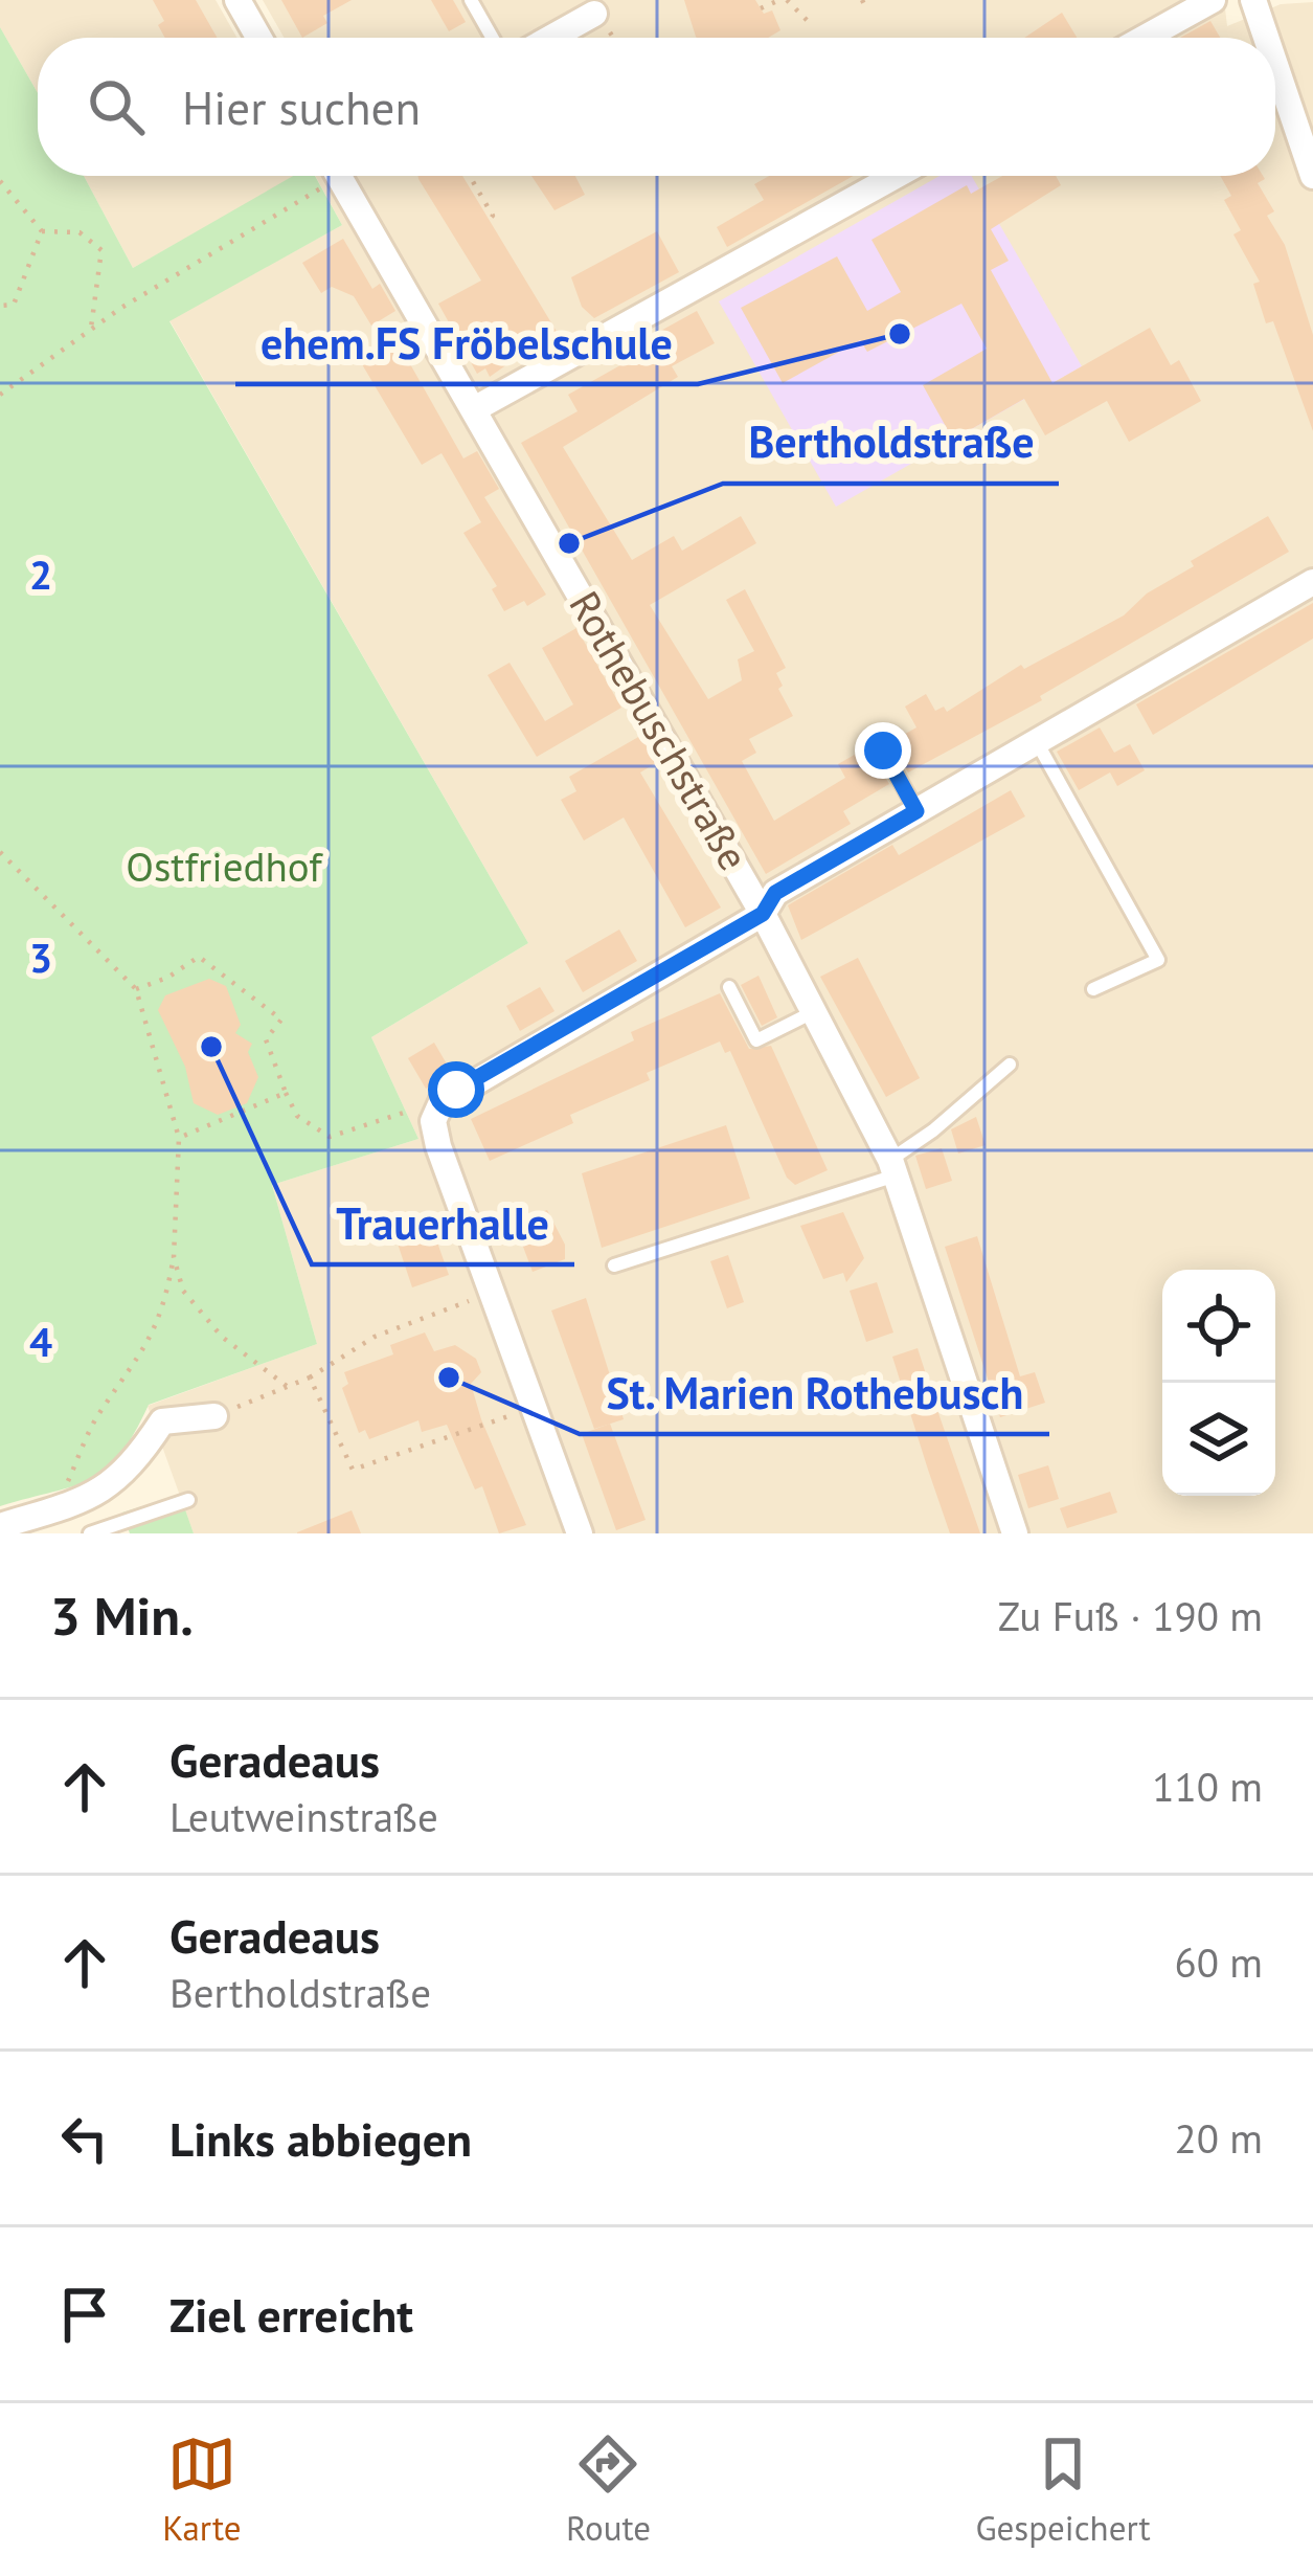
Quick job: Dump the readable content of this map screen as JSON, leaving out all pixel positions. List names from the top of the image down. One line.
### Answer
{"streets":{"street":["Rothebuschstraße"]},"parks":["Ostfriedhof"],"places":["ehem.FS Fröbelschule","Bertholdstraße","Trauerhalle","St. Marien Rothebusch"],"page":{"search":"Hier suchen","heading":["3 Min.","Zu Fuß · 190 m"],"list":[["Geradeaus","Leutweinstraße","110 m"],["Geradeaus","Bertholdstraße","60 m"],["Links abbiegen","20 m"],"Ziel erreicht"],"nav":["Karte","Route","Gespeichert"]},"grid":{"rows":["2","3","4"]}}
